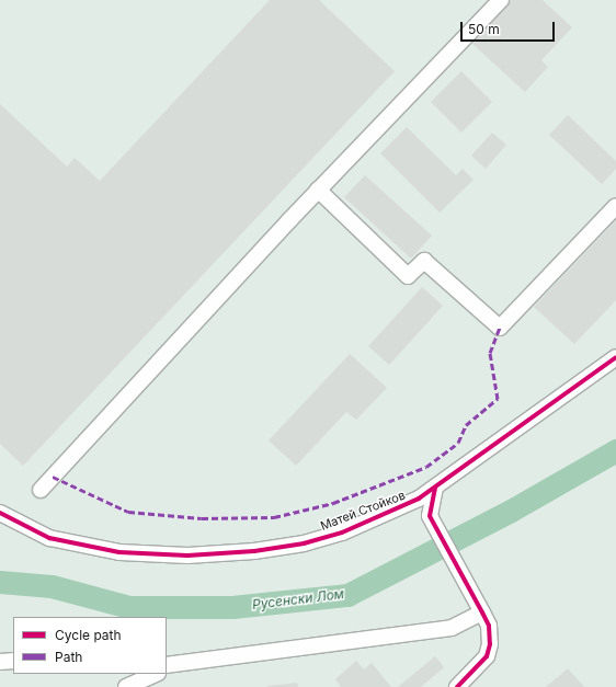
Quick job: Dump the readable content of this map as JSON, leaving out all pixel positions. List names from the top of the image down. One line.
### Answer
{"streets":{"street":["Матей Стойков"]},"water":["Русенски Лом"],"legend":["Cycle path","Path"],"scale_bar":"50 m"}
